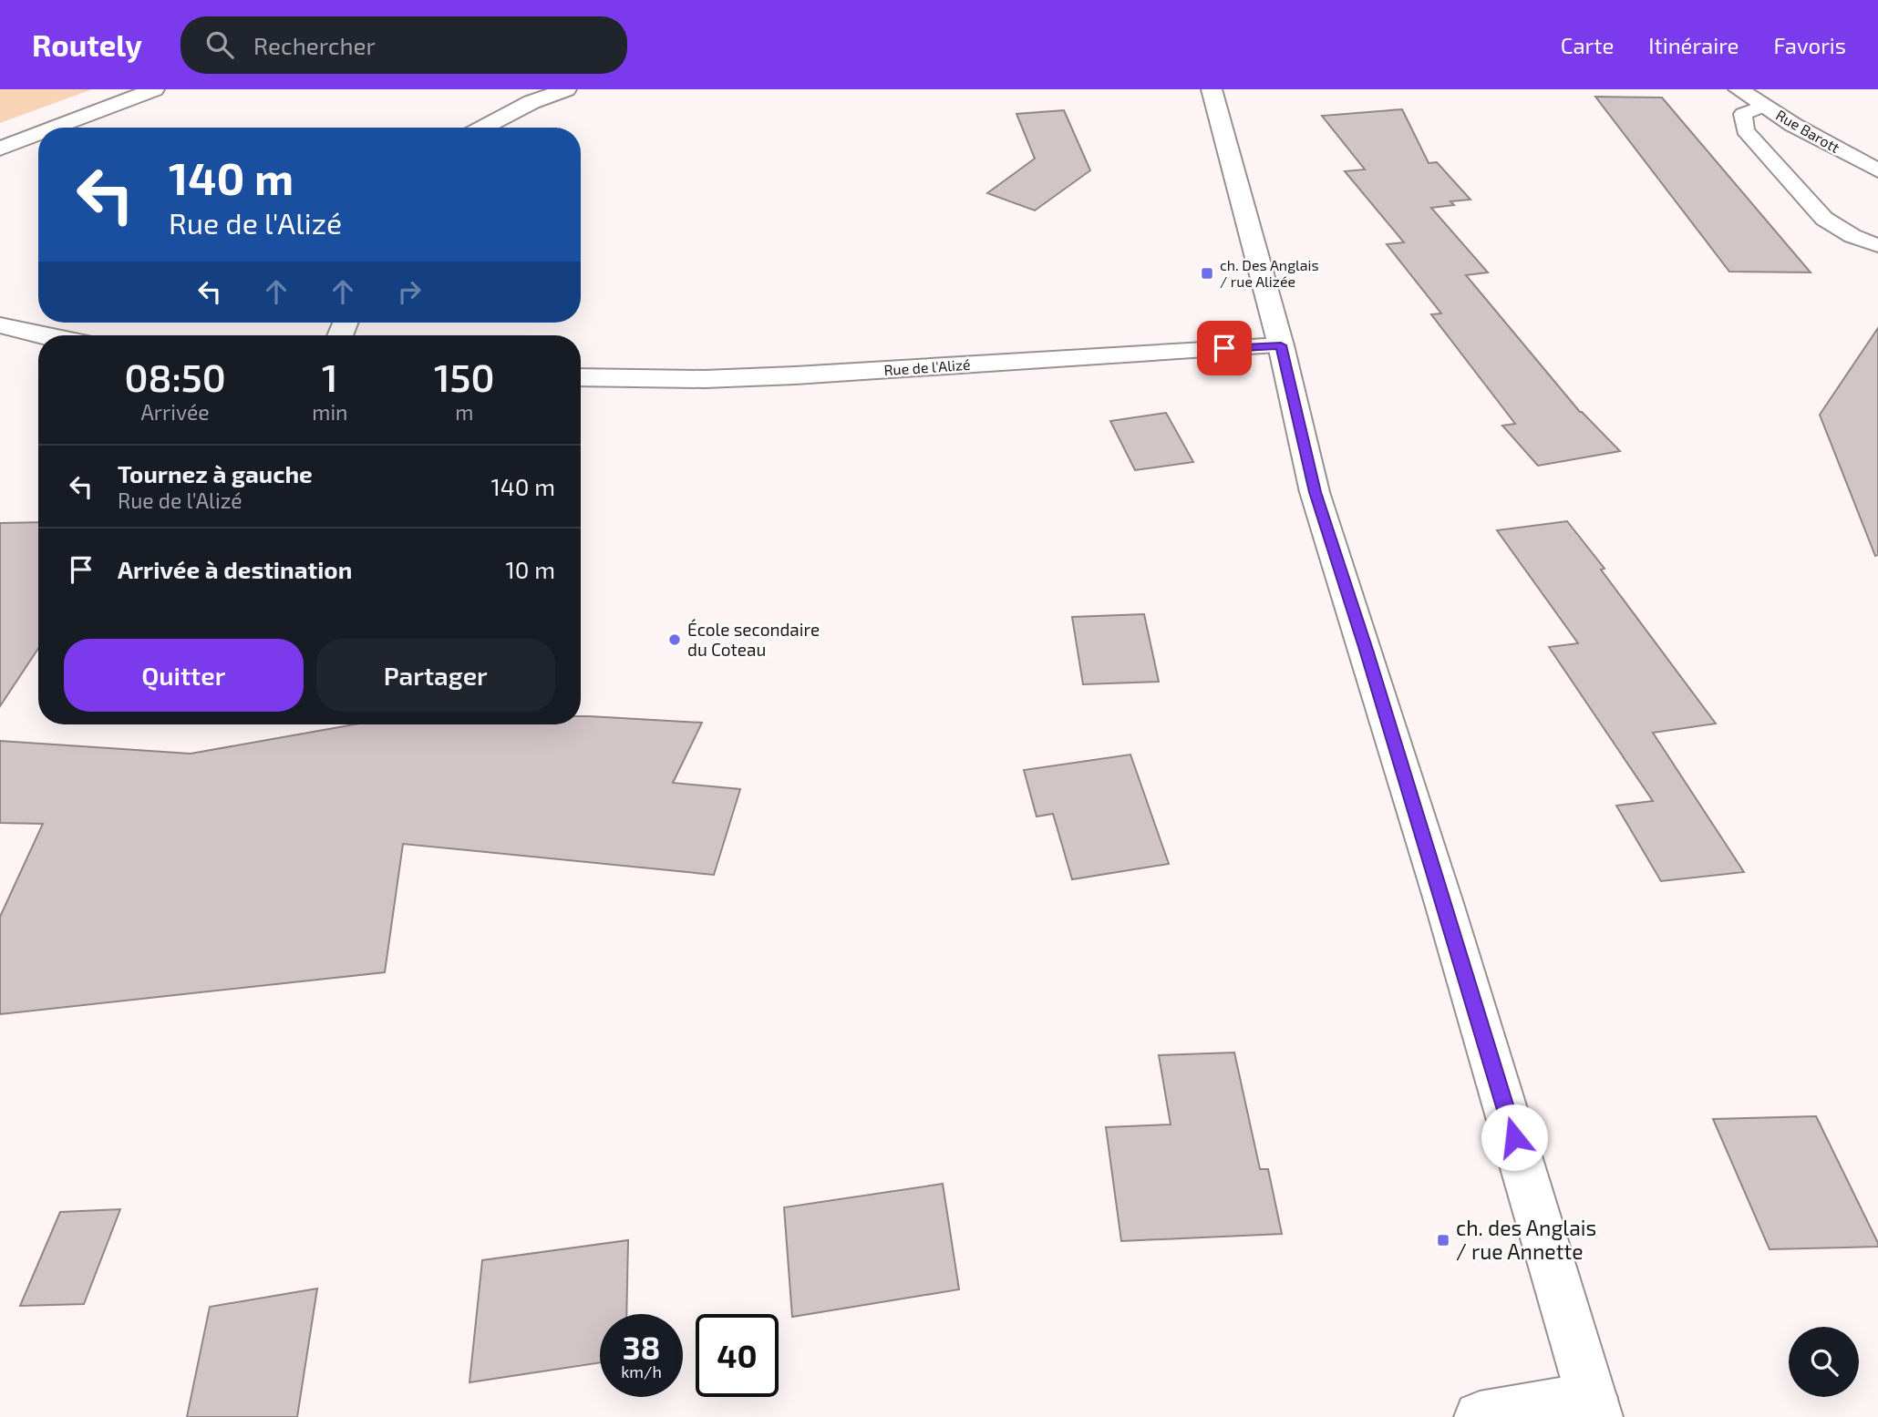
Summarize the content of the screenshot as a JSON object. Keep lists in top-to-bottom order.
{
  "streets": {
    "street": ["Rue Barott", "Rue de l'Alizé"]
  },
  "places": {
    "transit": ["ch. Des Anglais / rue Alizée", "ch. des Anglais / rue Annette"],
    "other": ["École secondaire du Coteau"]
  },
  "page": {
    "header": "Routely",
    "search": "Rechercher",
    "nav": ["Carte", "Itinéraire", "Favoris"],
    "turn": ["140 m", "Rue de l'Alizé"],
    "eta": [
      "08:50",
      "Arrivée",
      "1",
      "min",
      "150",
      "m"
    ],
    "list": [
      {
        "name": "Tournez à gauche",
        "note": "Rue de l'Alizé",
        "value": "140 m"
      },
      {
        "name": "Arrivée à destination",
        "value": "10 m"
      }
    ],
    "buttons": ["Quitter", "Partager"],
    "speed": "38 km/h",
    "limit": "40"
  }
}
